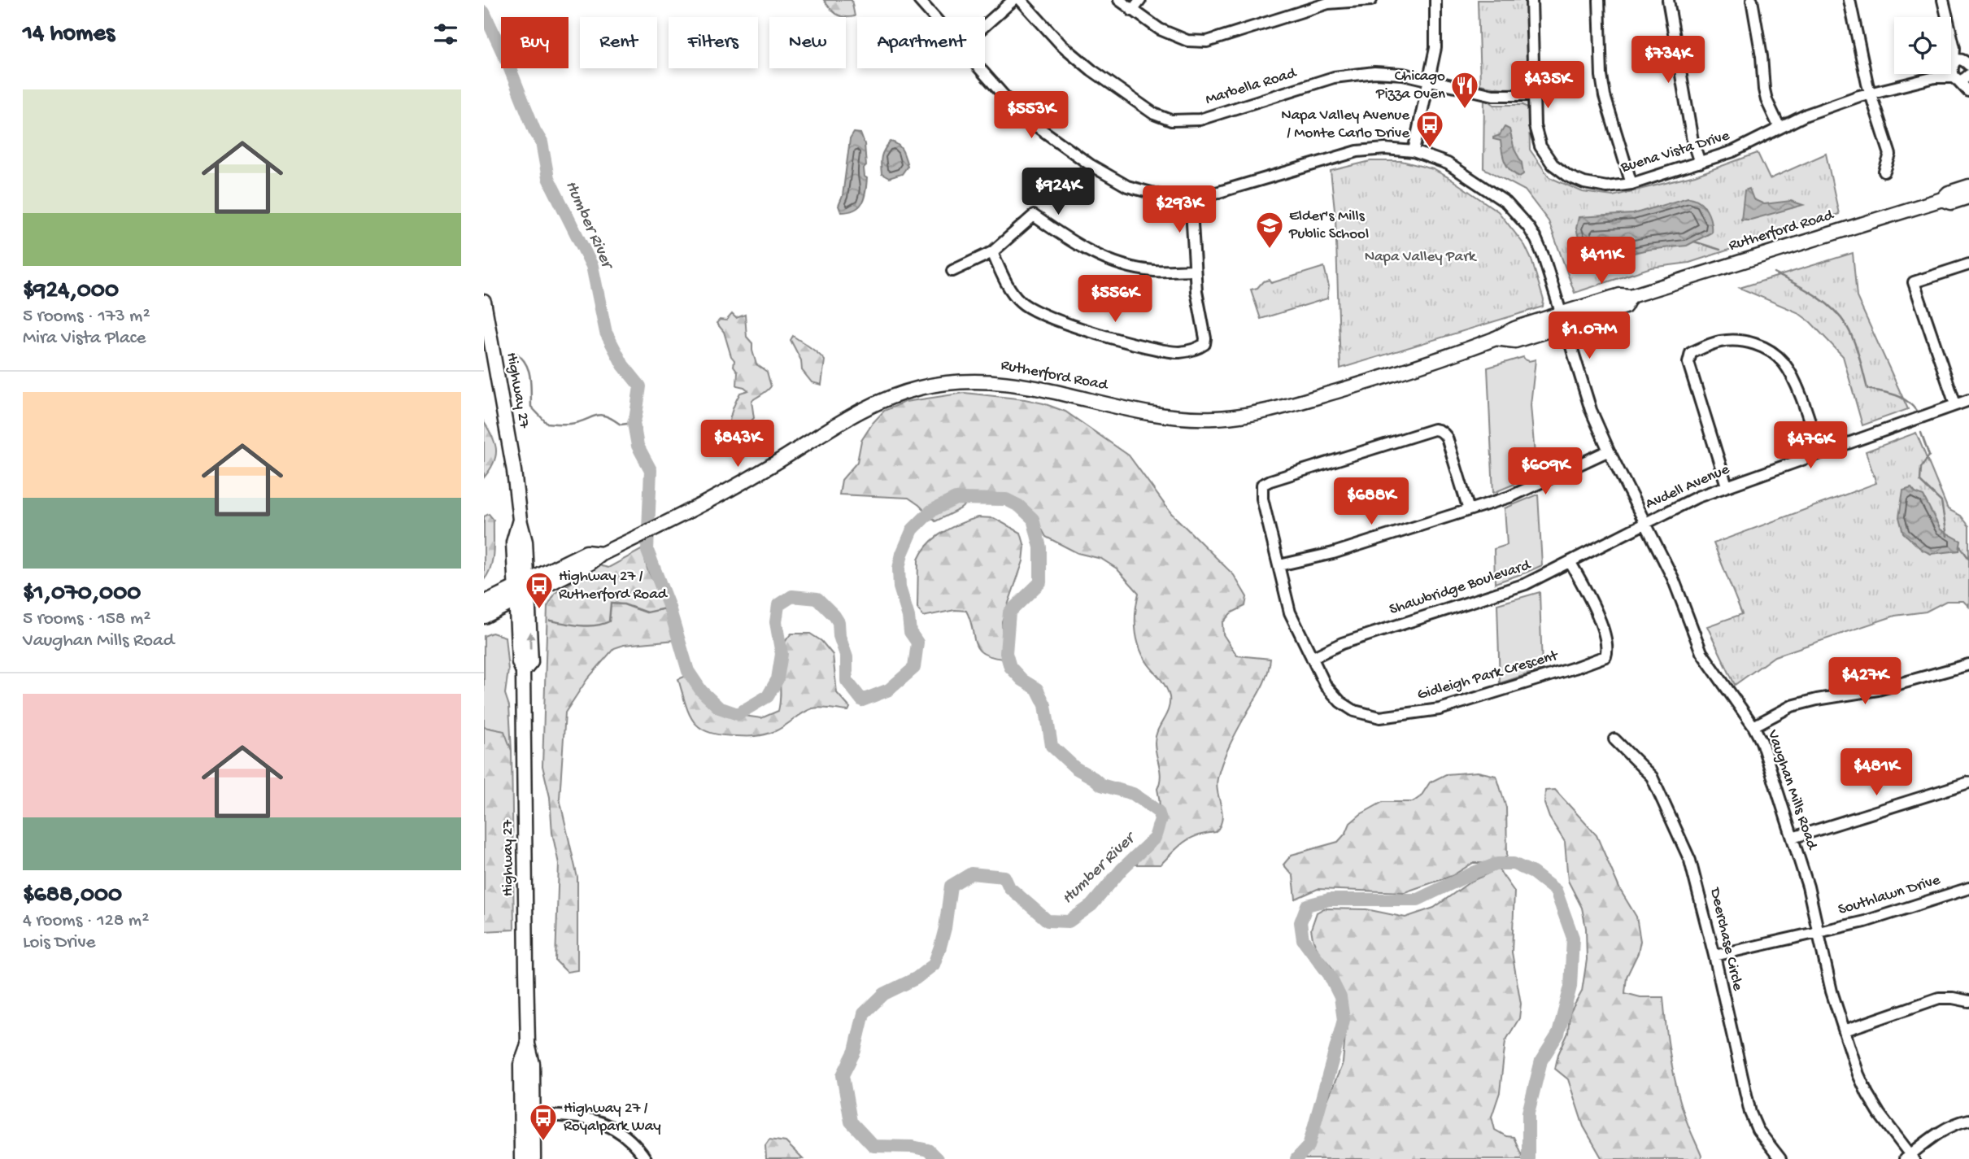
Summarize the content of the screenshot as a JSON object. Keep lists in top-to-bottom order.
{
  "streets": {
    "main road": ["Rutherford Road", "Highway 27"],
    "street": [
      "Marbella Road",
      "Buena Vista Drive",
      "Avdell Avenue",
      "Shawbridge Boulevard",
      "Gidleigh Park Crescent",
      "Vaughan Mills Road",
      "Southlawn Drive",
      "Deerchase Circle"
    ]
  },
  "crossings": [
    ["Marbella Road", "Buena Vista Drive"],
    ["Rutherford Road", "Highway 27"],
    ["Rutherford Road", "Vaughan Mills Road"],
    ["Avdell Avenue", "Shawbridge Boulevard"],
    ["Avdell Avenue", "Vaughan Mills Road"],
    ["Shawbridge Boulevard", "Gidleigh Park Crescent"],
    ["Shawbridge Boulevard", "Vaughan Mills Road"],
    ["Vaughan Mills Road", "Southlawn Drive"],
    ["Southlawn Drive", "Deerchase Circle"]
  ],
  "water": ["Humber River"],
  "parks": ["Napa Valley Park"],
  "places": {
    "restaurant": ["Chicago Pizza Oven"],
    "bus stop": ["Napa Valley Avenue / Monte Carlo Drive", "Highway 27 / Rutherford Road", "Highway 27 / Royalpark Way"],
    "school or university": ["Elder's Mills Public School"]
  },
  "page": {
    "heading": "14 homes",
    "chip": [
      "Buy",
      "Rent",
      "Filters",
      "New",
      "Apartment"
    ],
    "price": [
      "$734K",
      "$435K",
      "$553K",
      "$924K",
      "$293K",
      "$411K",
      "$556K",
      "$1.07M",
      "$843K",
      "$476K",
      "$609K",
      "$688K",
      "$427K",
      "$481K"
    ],
    "list": [
      {
        "name": "$924,000",
        "note": "5 rooms · 173 m² · Mira Vista Place"
      },
      {
        "name": "$1,070,000",
        "note": "5 rooms · 158 m² · Vaughan Mills Road"
      },
      {
        "name": "$688,000",
        "note": "4 rooms · 128 m² · Lois Drive"
      }
    ]
  }
}
